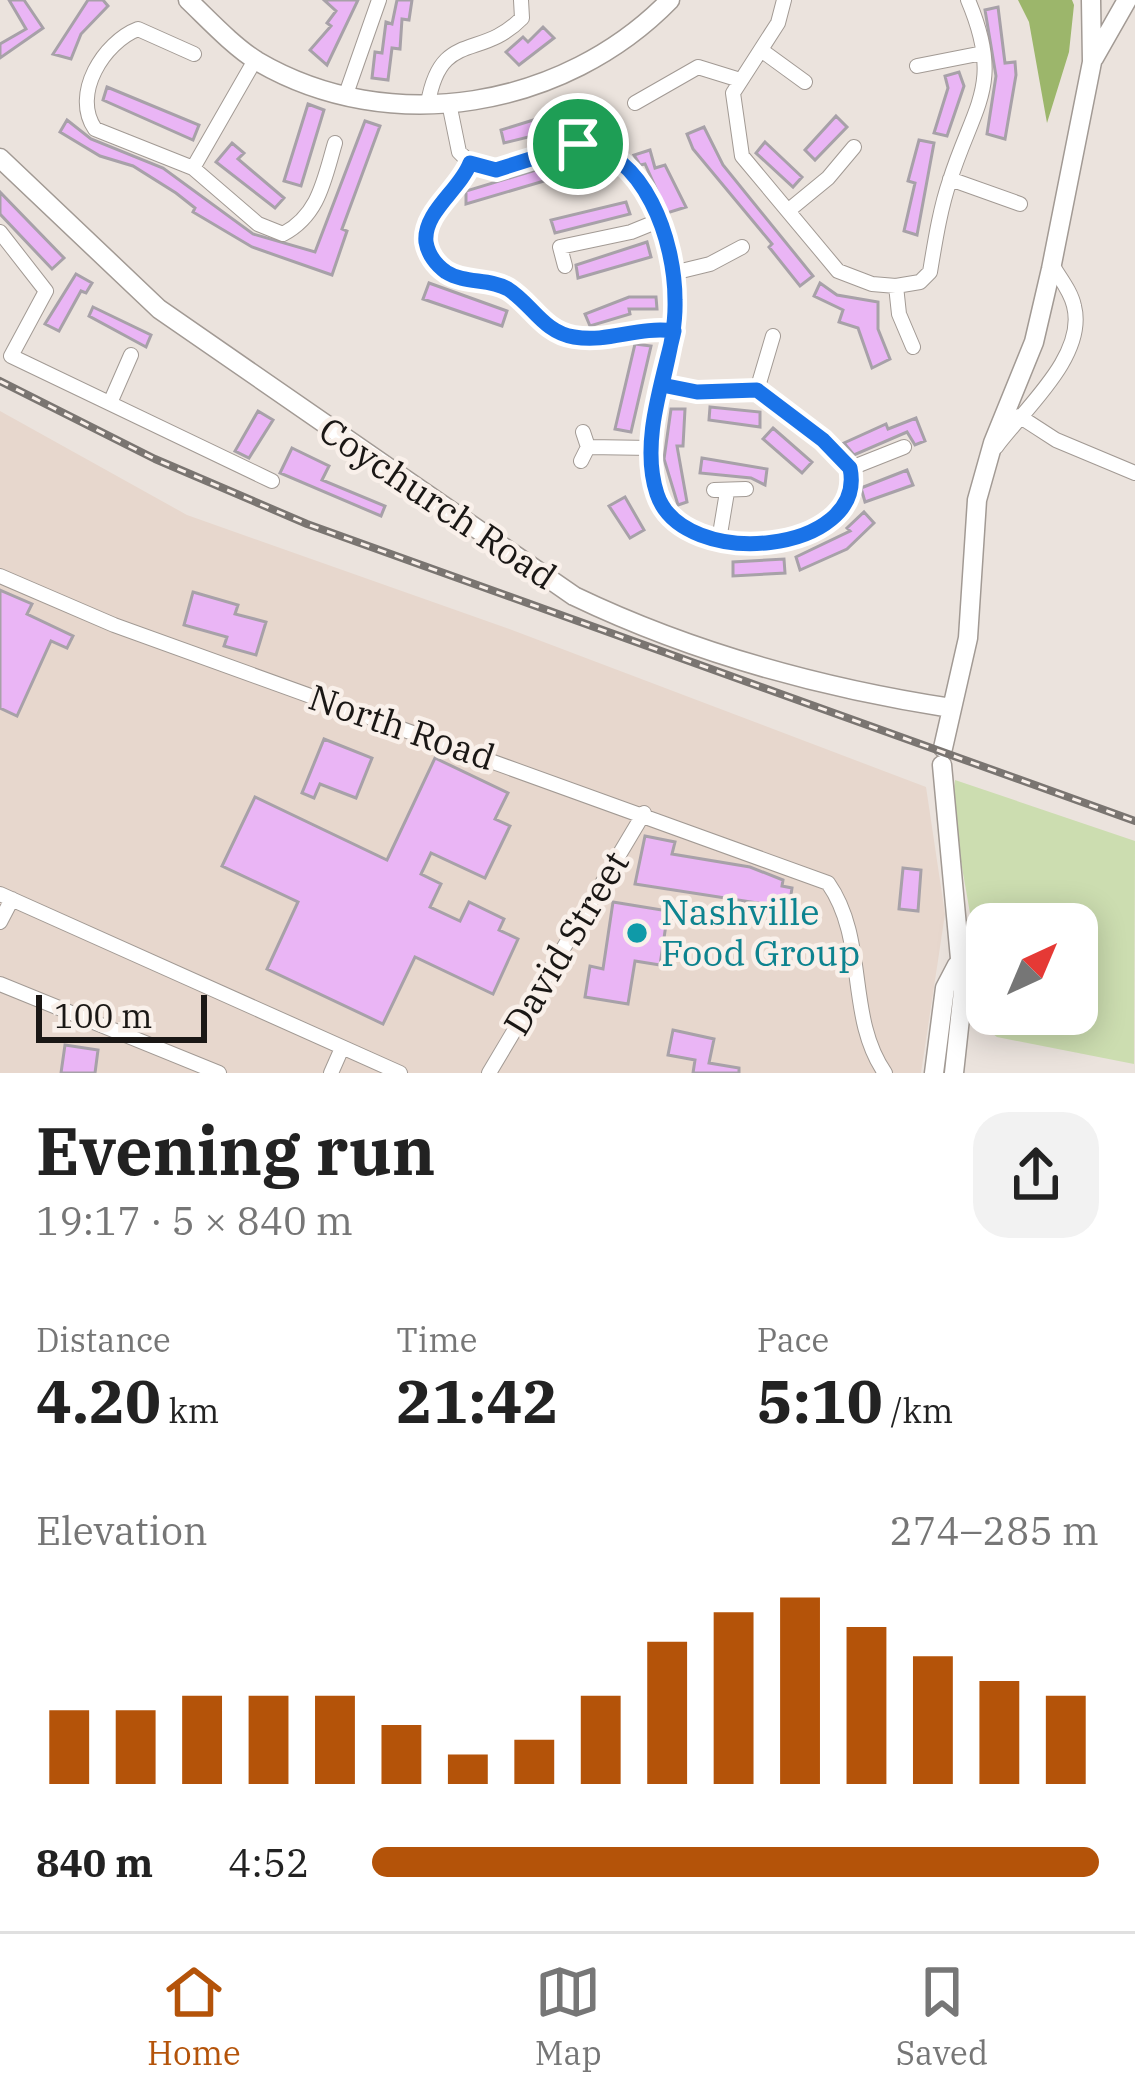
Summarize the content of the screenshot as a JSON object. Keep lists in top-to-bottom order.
{
  "streets": {
    "main road": ["Coychurch Road"],
    "street": ["North Road", "David Street"]
  },
  "crossings": [
    ["North Road", "David Street"]
  ],
  "places": ["Nashville Food Group"],
  "scale_bar": "100 m",
  "north": "top right",
  "page": {
    "scale": "100 m",
    "heading": ["Evening run", "19:17 · 5 × 840 m"],
    "stats": [
      ["Distance", "4.20 km"],
      ["Time", "21:42"],
      ["Pace", "5:10 /km"]
    ],
    "chart": ["Elevation", "274–285 m"],
    "list": [
      {
        "name": "840 m",
        "note": "4:52"
      }
    ],
    "tabs": ["Home", "Map", "Saved"]
  }
}
